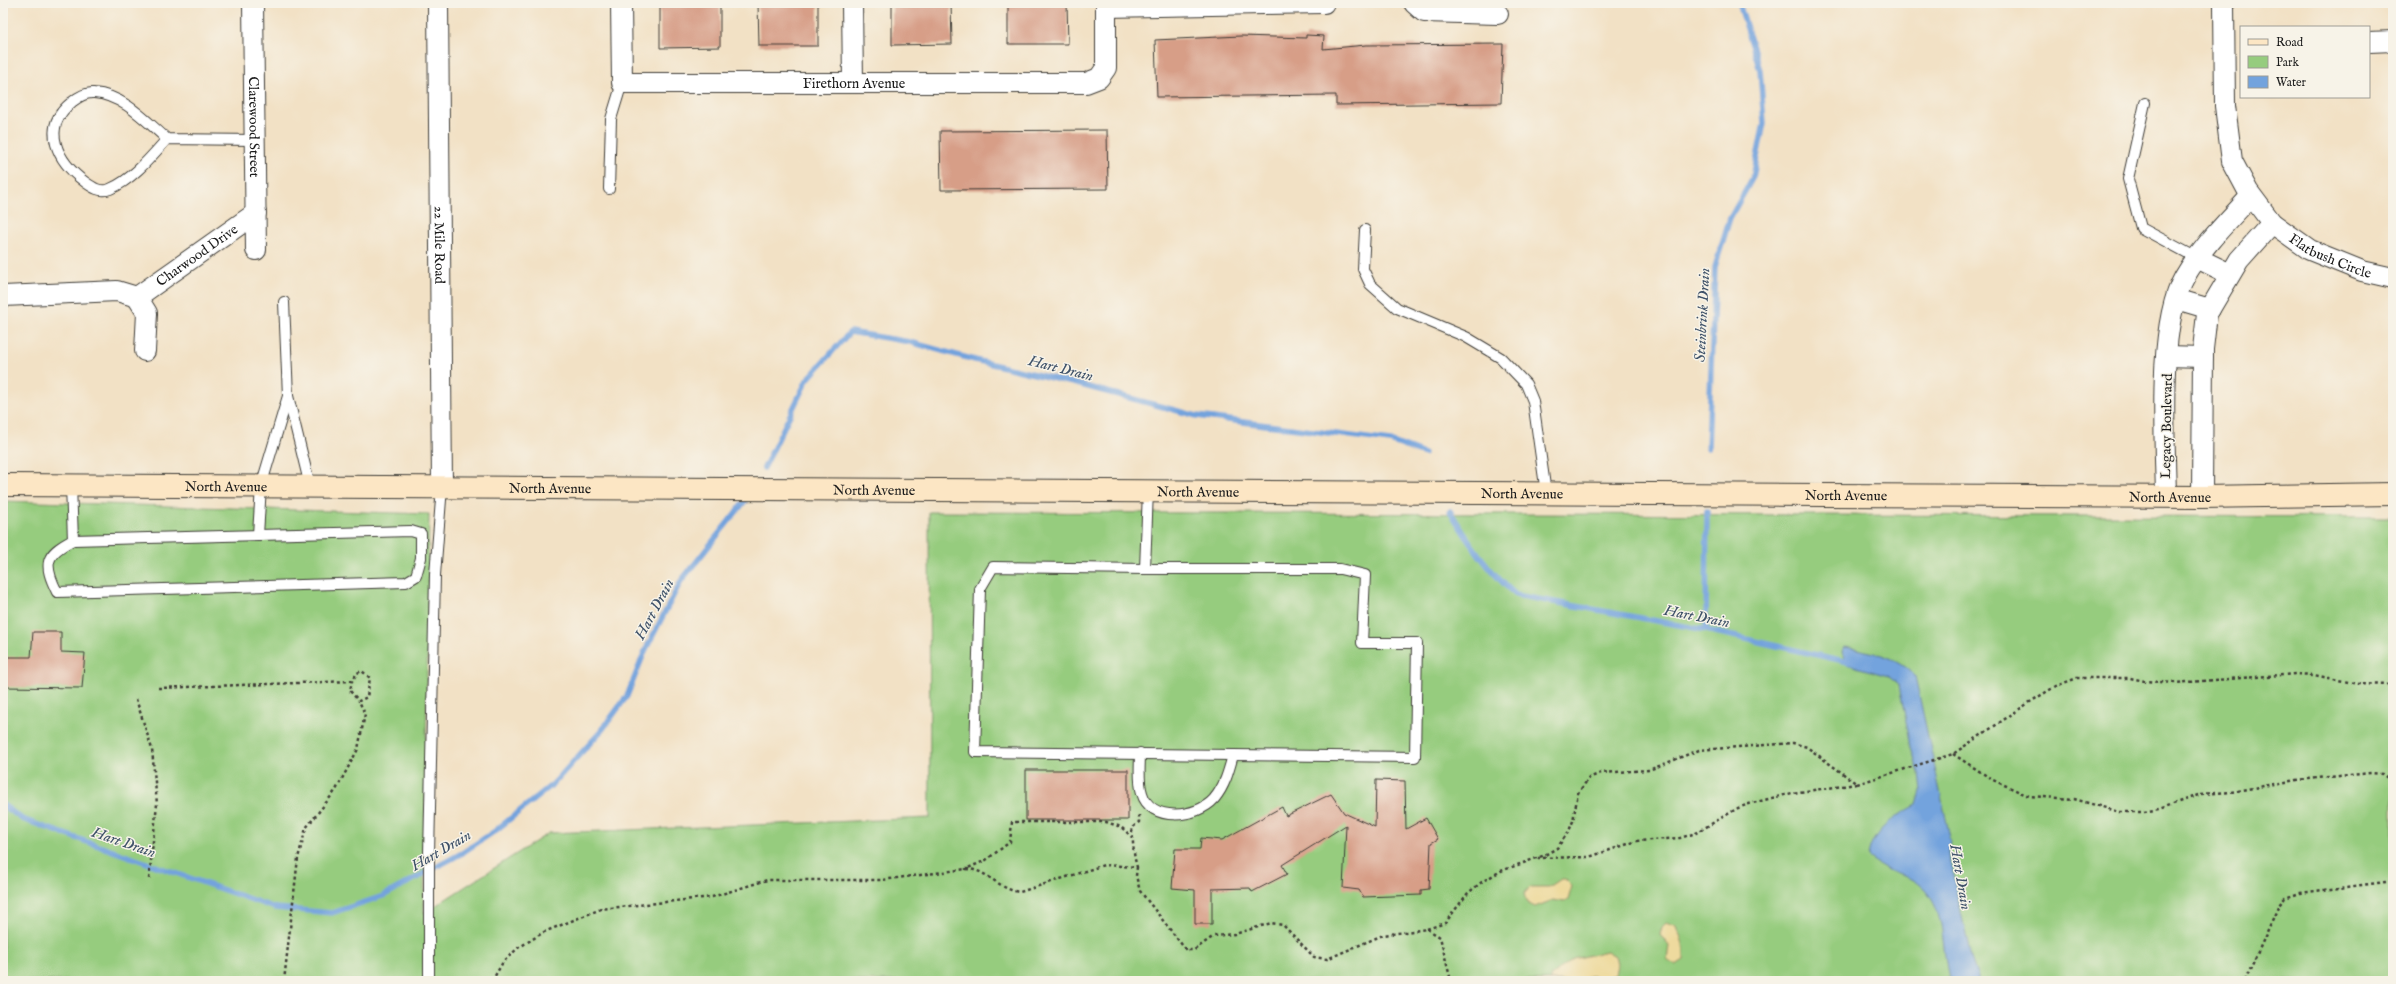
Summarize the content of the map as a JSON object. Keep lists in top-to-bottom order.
{
  "streets": {
    "street": [
      "Firethorn Avenue",
      "Clarewood Street",
      "22 Mile Road",
      "Flatbush Circle",
      "Charwood Drive",
      "Legacy Boulevard",
      "North Avenue"
    ]
  },
  "crossings": [
    ["Clarewood Street", "Charwood Drive"],
    ["22 Mile Road", "North Avenue"],
    ["Legacy Boulevard", "North Avenue"]
  ],
  "water": ["Steinbrink Drain", "Hart Drain"],
  "legend": ["Road", "Park", "Water"]
}
